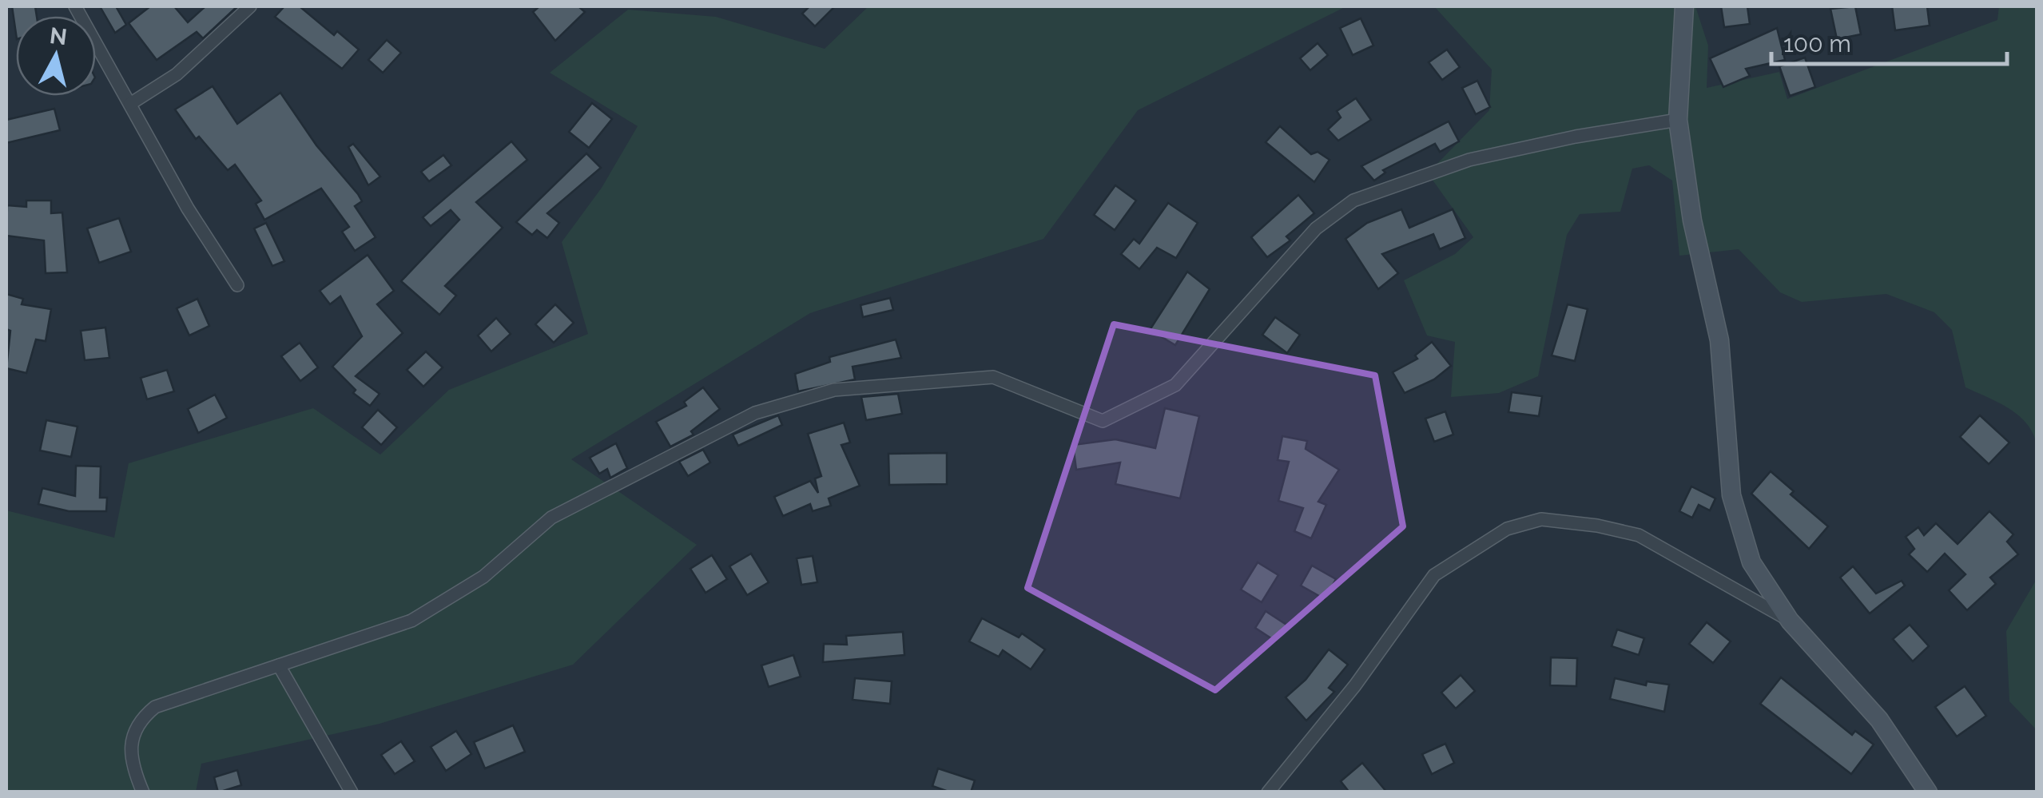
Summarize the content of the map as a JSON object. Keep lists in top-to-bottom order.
{
  "scale_bar": "100 m",
  "north": "top"
}
